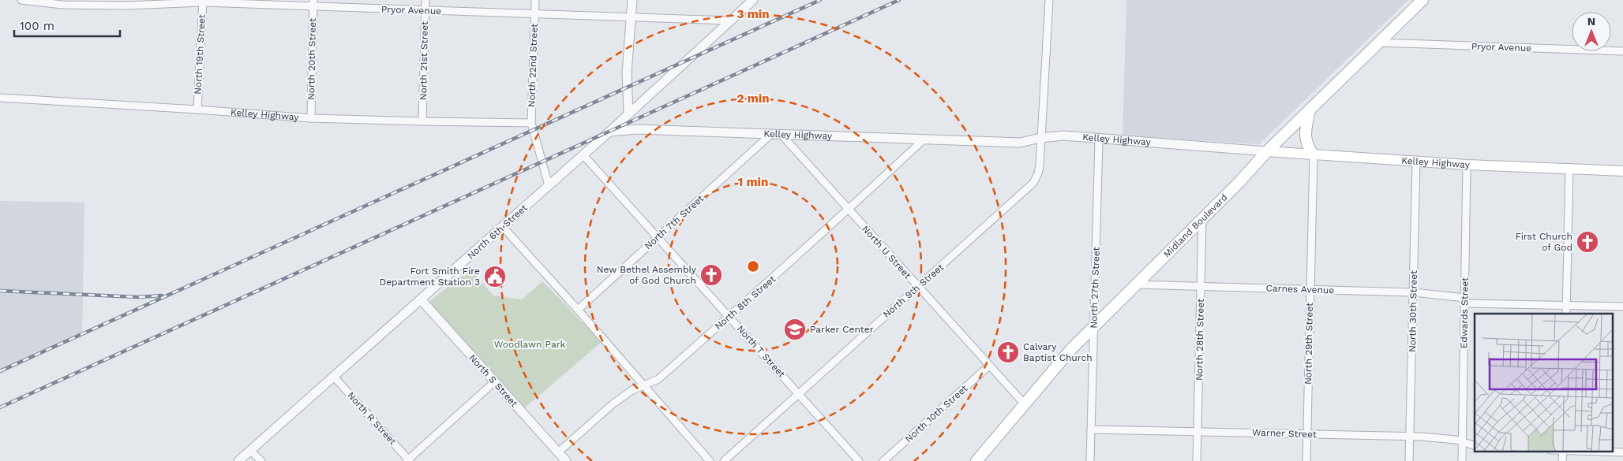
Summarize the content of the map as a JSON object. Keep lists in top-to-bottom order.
{
  "streets": {
    "main road": ["Kelley Highway", "Midland Boulevard"],
    "street": [
      "Pryor Avenue",
      "North 19th Street",
      "North 20th Street",
      "North 21st Street",
      "North 22nd Street",
      "North 7th Street",
      "North 6th Street",
      "North U Street",
      "North 27th Street",
      "Carnes Avenue",
      "North 9th Street",
      "North 8th Street",
      "North 30th Street",
      "Edwards Street",
      "North 28th Street",
      "North 29th Street",
      "North T Street",
      "North S Street",
      "North 10th Street",
      "North R Street",
      "Warner Street"
    ]
  },
  "crossings": [
    ["Pryor Avenue", "North 19th Street"],
    ["Pryor Avenue", "North 20th Street"],
    ["Pryor Avenue", "North 21st Street"],
    ["Pryor Avenue", "North 22nd Street"],
    ["Pryor Avenue", "Midland Boulevard"],
    ["Pryor Avenue", "North 6th Street"],
    ["North 19th Street", "Kelley Highway"],
    ["North 20th Street", "Kelley Highway"],
    ["North 21st Street", "Kelley Highway"],
    ["North 22nd Street", "Kelley Highway"],
    ["North 22nd Street", "North 6th Street"],
    ["Kelley Highway", "North 7th Street"],
    ["Kelley Highway", "Midland Boulevard"],
    ["Kelley Highway", "North 6th Street"],
    ["Kelley Highway", "North U Street"],
    ["Kelley Highway", "North 27th Street"],
    ["Kelley Highway", "North 9th Street"],
    ["Kelley Highway", "North 8th Street"],
    ["Kelley Highway", "North 30th Street"],
    ["Kelley Highway", "Edwards Street"],
    ["Kelley Highway", "North 29th Street"],
    ["North 7th Street", "North T Street"],
    ["Midland Boulevard", "North U Street"],
    ["Midland Boulevard", "North 27th Street"],
    ["Midland Boulevard", "Carnes Avenue"],
    ["Midland Boulevard", "North 28th Street"],
    ["North 6th Street", "North T Street"],
    ["North 6th Street", "North S Street"],
    ["North 6th Street", "North R Street"],
    ["North U Street", "North 9th Street"],
    ["North U Street", "North 8th Street"],
    ["North U Street", "North 10th Street"],
    ["North 27th Street", "Warner Street"],
    ["Carnes Avenue", "North 30th Street"],
    ["Carnes Avenue", "Edwards Street"],
    ["Carnes Avenue", "North 28th Street"],
    ["Carnes Avenue", "North 29th Street"],
    ["North 9th Street", "North T Street"],
    ["North 8th Street", "North T Street"],
    ["North 8th Street", "North S Street"],
    ["North 30th Street", "Warner Street"],
    ["Edwards Street", "Warner Street"],
    ["North 28th Street", "Warner Street"],
    ["North 29th Street", "Warner Street"]
  ],
  "parks": ["Woodlawn Park"],
  "places": {
    "church": ["First Church of God", "New Bethel Assembly of God Church", "Calvary Baptist Church"],
    "public building": ["Fort Smith Fire Department Station 3"],
    "school or university": ["Parker Center"]
  },
  "scale_bar": "100 m",
  "north": "top",
  "rings": ["3 min", "2 min", "1 min"]
}
